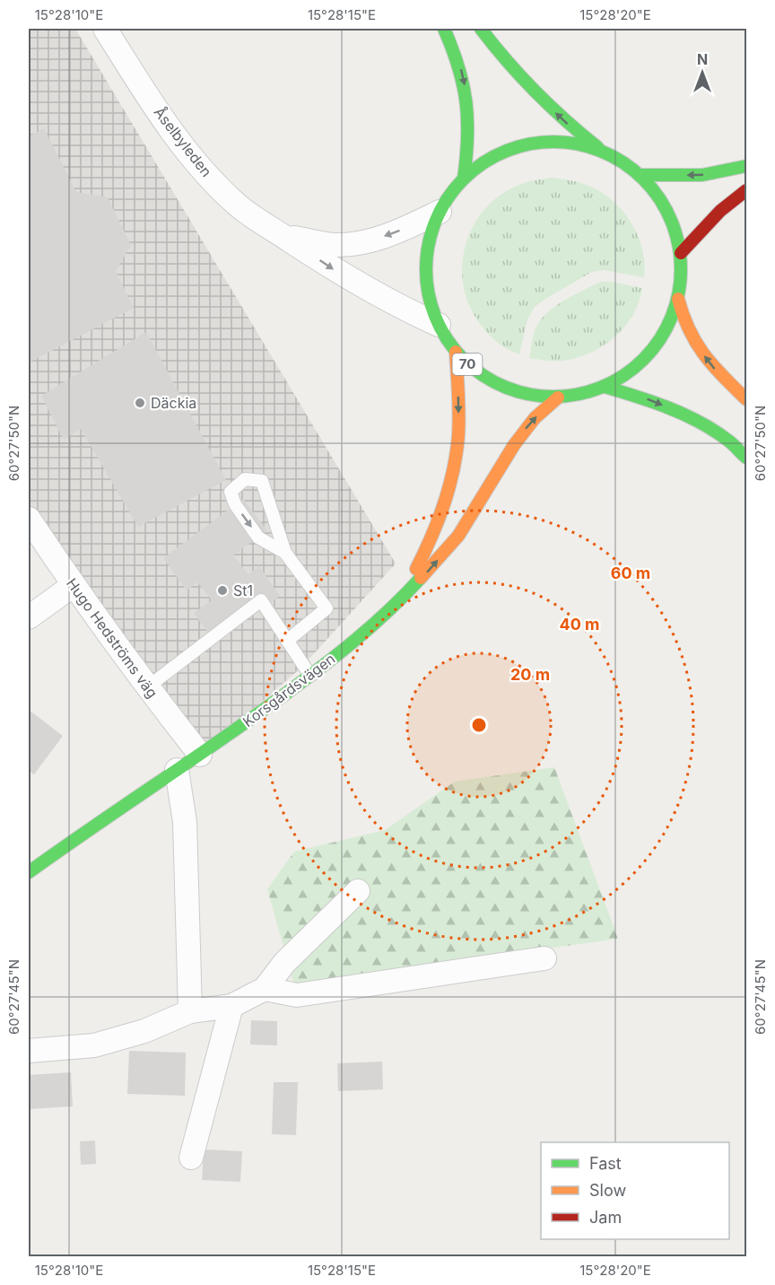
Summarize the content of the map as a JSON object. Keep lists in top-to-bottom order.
{
  "streets": {
    "main road": ["70", "Korsgårdsvägen"],
    "street": ["Åselbyleden", "Hugo Hedströms väg"]
  },
  "crossings": [
    ["Åselbyleden", "70"],
    ["70", "Korsgårdsvägen"],
    ["Hugo Hedströms väg", "Korsgårdsvägen"]
  ],
  "places": ["Däckia", "St1"],
  "legend": ["Fast", "Slow", "Jam"],
  "north": "top",
  "coordinates": [
    "15°28'10\"E",
    "15°28'15\"E",
    "15°28'20\"E",
    "60°27'50\"N",
    "60°27'45\"N"
  ],
  "rings": ["60 m", "40 m", "20 m"]
}
